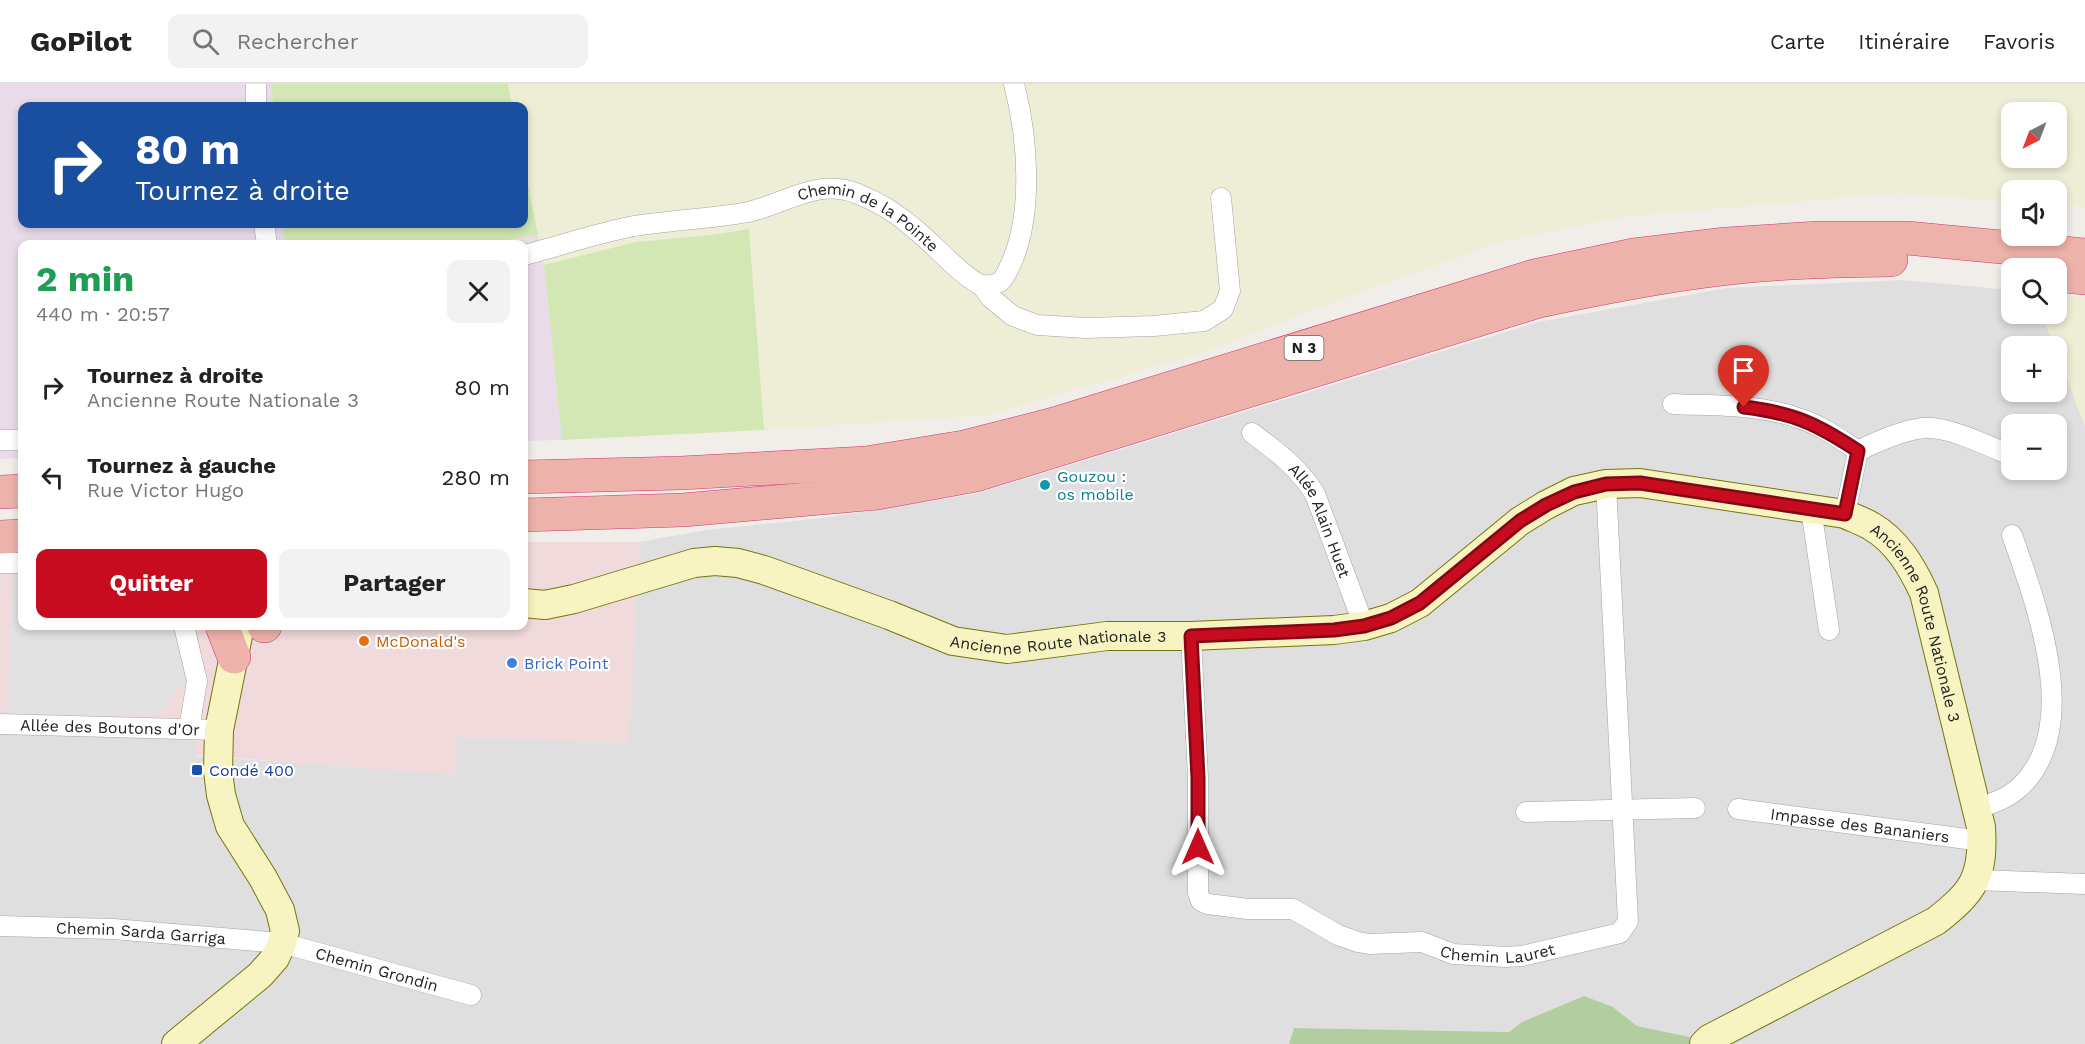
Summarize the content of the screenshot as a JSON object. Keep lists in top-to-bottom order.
{
  "streets": {
    "highway": ["N 3"],
    "main road": ["Ancienne Route Nationale 3"],
    "street": [
      "Chemin de la Pointe",
      "Allée Alain Huet",
      "Allée des Boutons d'Or",
      "Impasse des Bananiers",
      "Chemin Sarda Garriga",
      "Chemin Lauret",
      "Chemin Grondin"
    ]
  },
  "crossings": [
    ["Allée Alain Huet", "Ancienne Route Nationale 3"],
    ["Ancienne Route Nationale 3", "Impasse des Bananiers"],
    ["Ancienne Route Nationale 3", "Chemin Lauret"],
    ["Chemin Sarda Garriga", "Chemin Grondin"]
  ],
  "places": {
    "other": ["Gouzou : os mobile", "McDonald's", "Brick Point"],
    "transit": ["Condé 400"]
  },
  "north": "bottom left",
  "page": {
    "header": "GoPilot",
    "search": "Rechercher",
    "nav": ["Carte", "Itinéraire", "Favoris"],
    "map_buttons": ["+", "−"],
    "turn": ["80 m", "Tournez à droite"],
    "heading": ["2 min", "440 m · 20:57"],
    "list": [
      {
        "name": "Tournez à droite",
        "note": "Ancienne Route Nationale 3",
        "value": "80 m"
      },
      {
        "name": "Tournez à gauche",
        "note": "Rue Victor Hugo",
        "value": "280 m"
      }
    ],
    "buttons": ["Quitter", "Partager"]
  }
}
